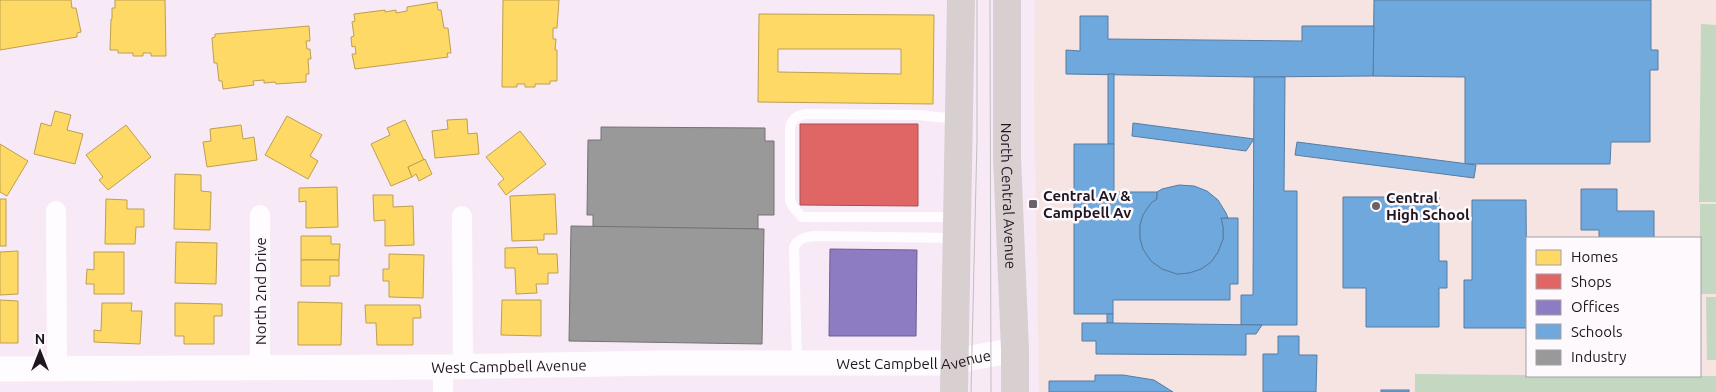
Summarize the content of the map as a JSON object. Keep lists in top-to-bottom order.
{
  "streets": {
    "main road": ["North Central Avenue"],
    "street": ["North 2nd Drive", "West Campbell Avenue"]
  },
  "crossings": [
    ["North Central Avenue", "West Campbell Avenue"],
    ["North 2nd Drive", "West Campbell Avenue"]
  ],
  "places": {
    "transit": ["Central Av & Campbell Av"],
    "other": ["Central High School"]
  },
  "legend": [
    "Homes",
    "Shops",
    "Offices",
    "Schools",
    "Industry"
  ],
  "north": "top"
}
